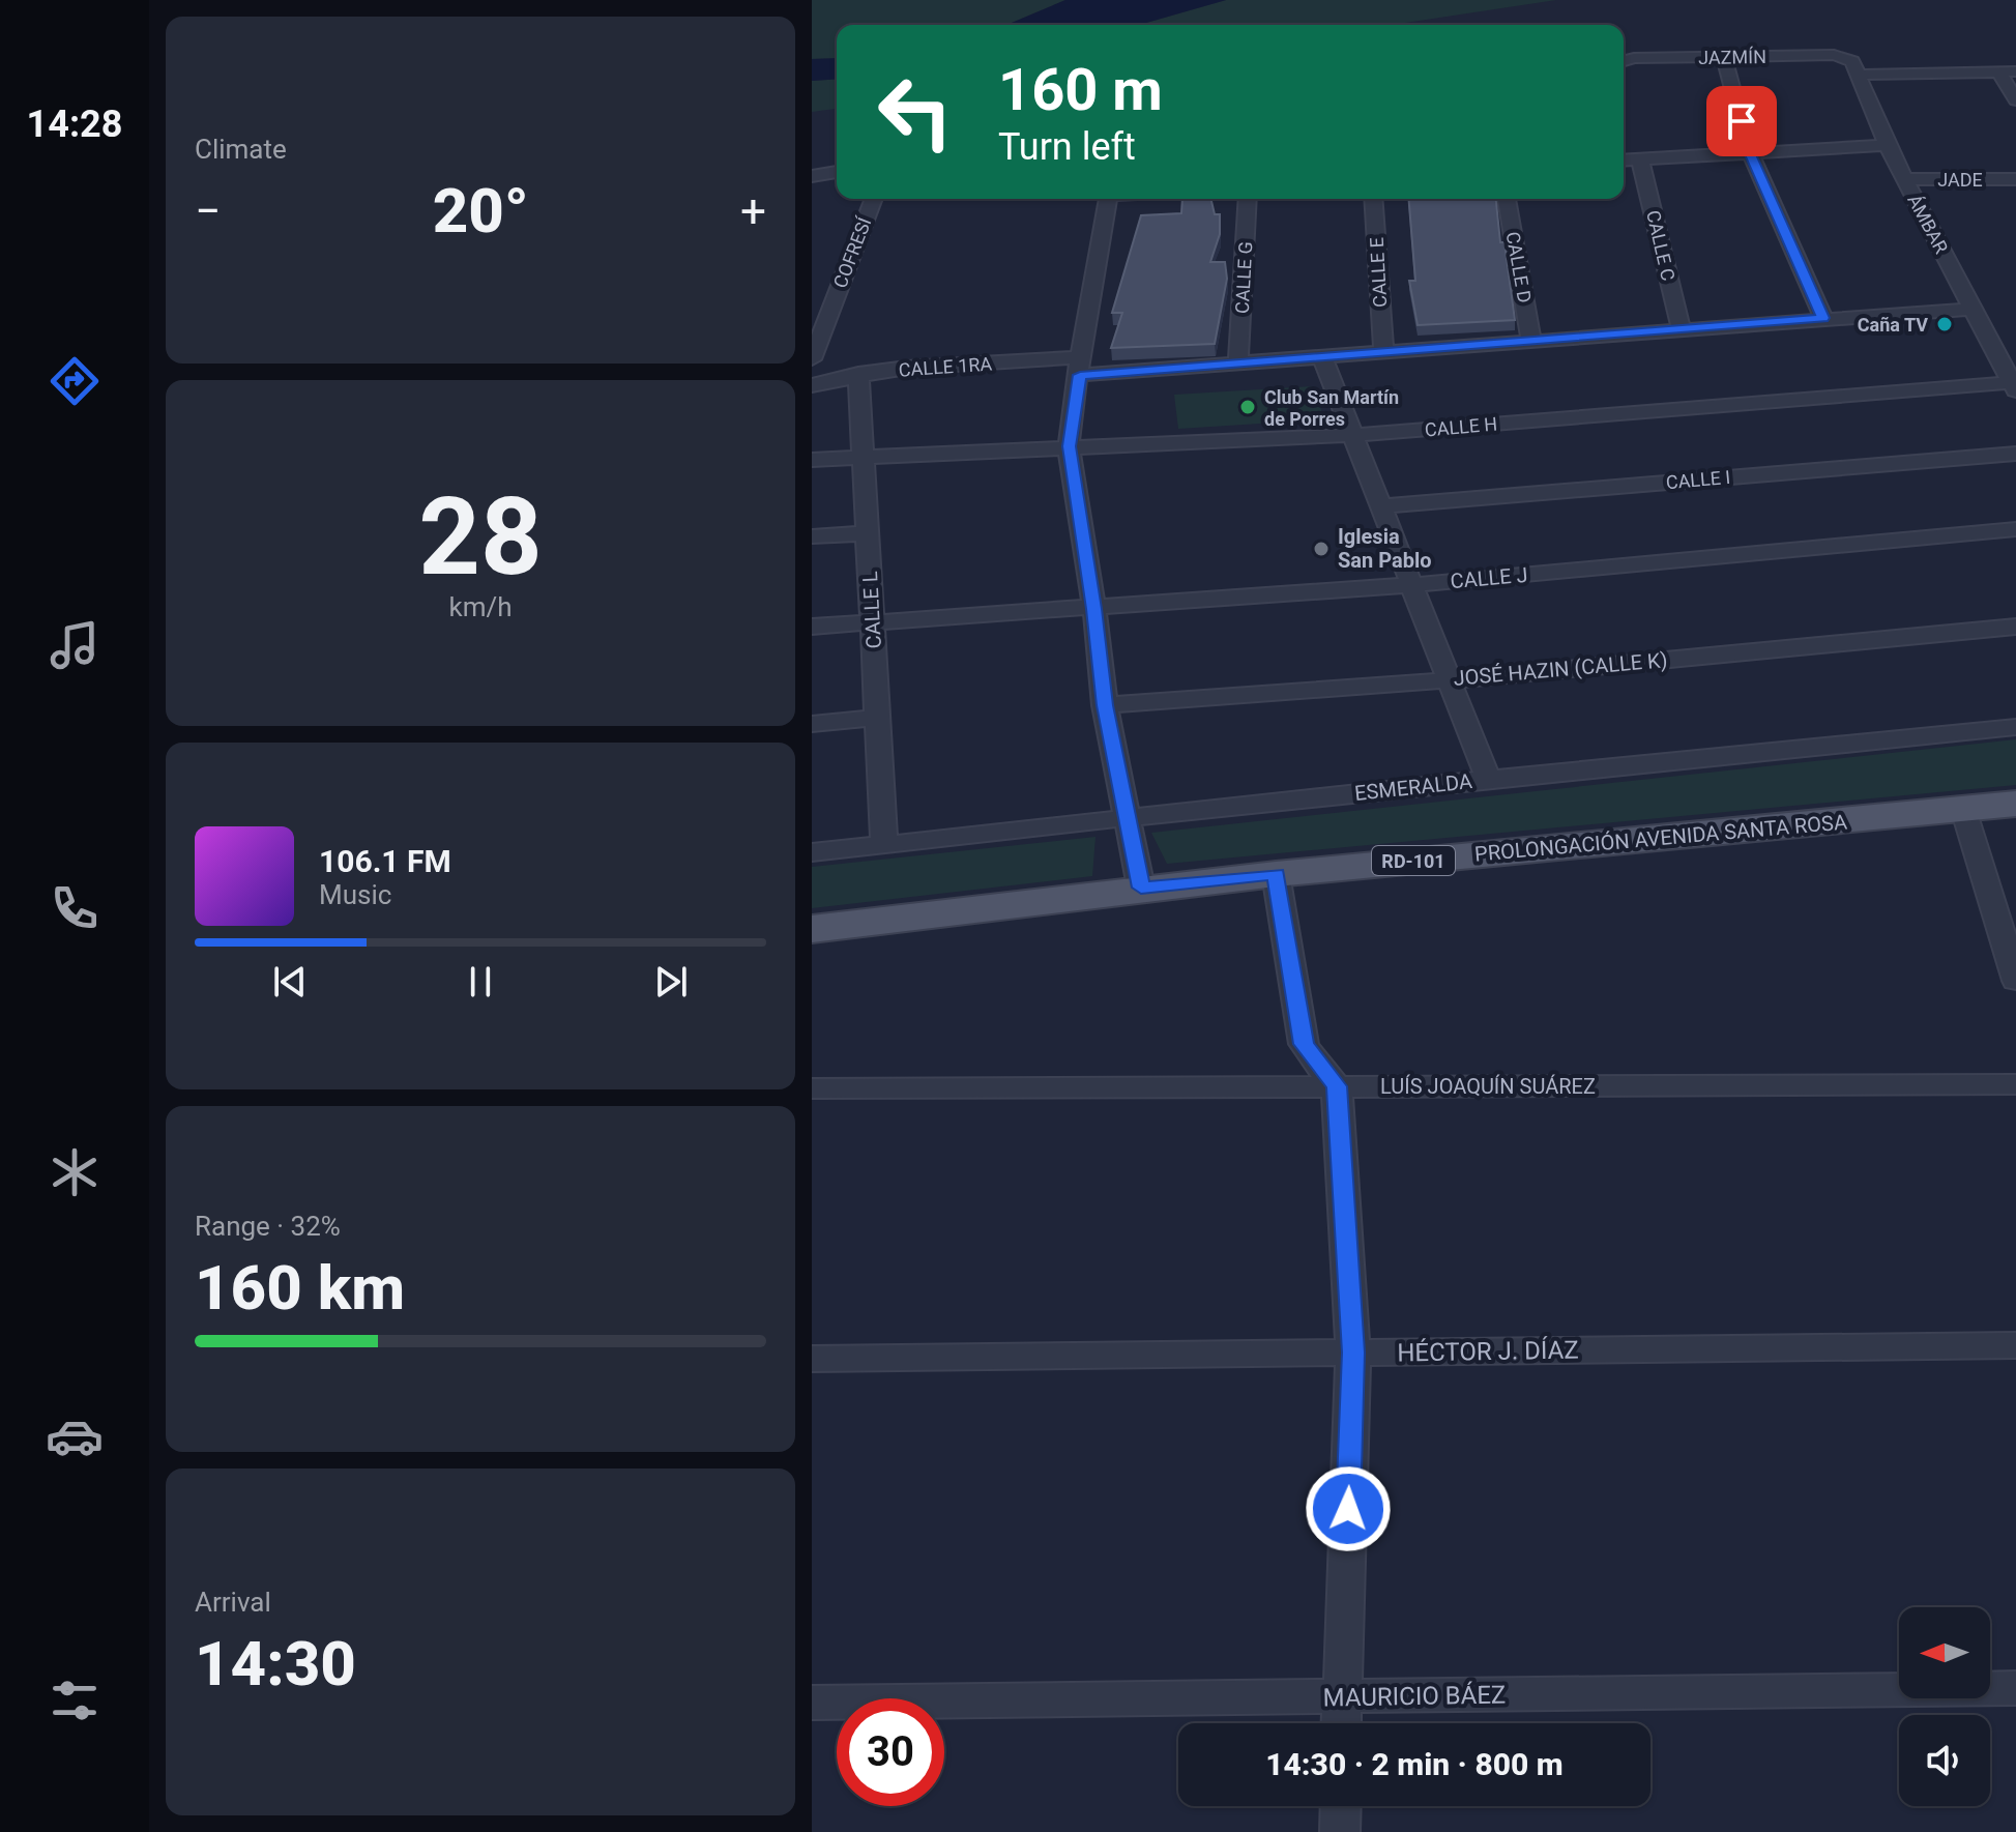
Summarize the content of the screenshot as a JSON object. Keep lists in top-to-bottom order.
{
  "streets": {
    "main road": ["PROLONGACIÓN AVENIDA SANTA ROSA", "RD-101"],
    "street": [
      "JAZMÍN",
      "JADE",
      "ÁMBAR",
      "CALLE C",
      "COFRESÍ",
      "CALLE D",
      "CALLE E",
      "CALLE G",
      "CALLE 1RA",
      "CALLE H",
      "CALLE I",
      "CALLE J",
      "CALLE L",
      "JOSÉ HAZIN (CALLE K)",
      "ESMERALDA",
      "LUÍS JOAQUÍN SUÁREZ",
      "HÉCTOR J. DÍAZ",
      "MAURICIO BÁEZ"
    ]
  },
  "crossings": [
    ["JAZMÍN", "ÁMBAR"],
    ["JADE", "ÁMBAR"],
    ["ÁMBAR", "CALLE 1RA"],
    ["ÁMBAR", "CALLE H"],
    ["CALLE C", "CALLE 1RA"],
    ["CALLE D", "CALLE 1RA"],
    ["CALLE E", "CALLE 1RA"],
    ["CALLE G", "CALLE 1RA"],
    ["CALLE 1RA", "CALLE L"],
    ["CALLE H", "CALLE L"],
    ["CALLE J", "CALLE L"],
    ["CALLE L", "ESMERALDA"]
  ],
  "places": ["Caña TV", "Club San Martín de Porres", "Iglesia San Pablo"],
  "north": "left",
  "page": {
    "tabs": "14:28",
    "tile": [
      "Climate",
      ["28", "km/h"],
      ["Range · 32%", "160 km"],
      ["Arrival", "14:30"]
    ],
    "turn": ["160 m", "Turn left"],
    "heat": ["−", "20°", "+"],
    "song": ["106.1 FM", "Music"],
    "limit": "30",
    "trip": "14:30 · 2 min · 800 m"
  }
}
